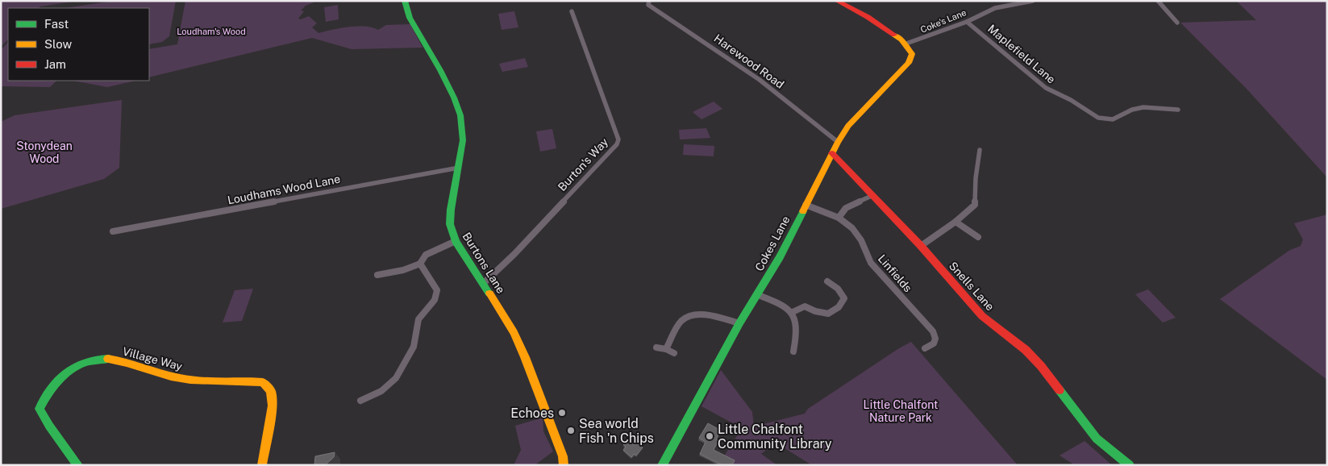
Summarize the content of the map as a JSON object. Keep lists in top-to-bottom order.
{
  "streets": {
    "street": [
      "Coke's Lane",
      "Maplefield Lane",
      "Harewood Road",
      "Burton's Way",
      "Loudhams Wood Lane",
      "Cokes Lane",
      "Burtons Lane",
      "Linfields",
      "Snells Lane",
      "Village Way"
    ]
  },
  "crossings": [
    ["Coke's Lane", "Maplefield Lane"],
    ["Coke's Lane", "Cokes Lane"],
    ["Harewood Road", "Cokes Lane"],
    ["Burton's Way", "Burtons Lane"],
    ["Loudhams Wood Lane", "Burtons Lane"],
    ["Cokes Lane", "Linfields"],
    ["Cokes Lane", "Snells Lane"]
  ],
  "parks": ["Loudham's Wood", "Stonydean Wood", "Little Chalfont Nature Park"],
  "places": ["Echoes", "Sea world Fish 'n Chips", "Little Chalfont Community Library"],
  "legend": ["Fast", "Slow", "Jam"]
}
